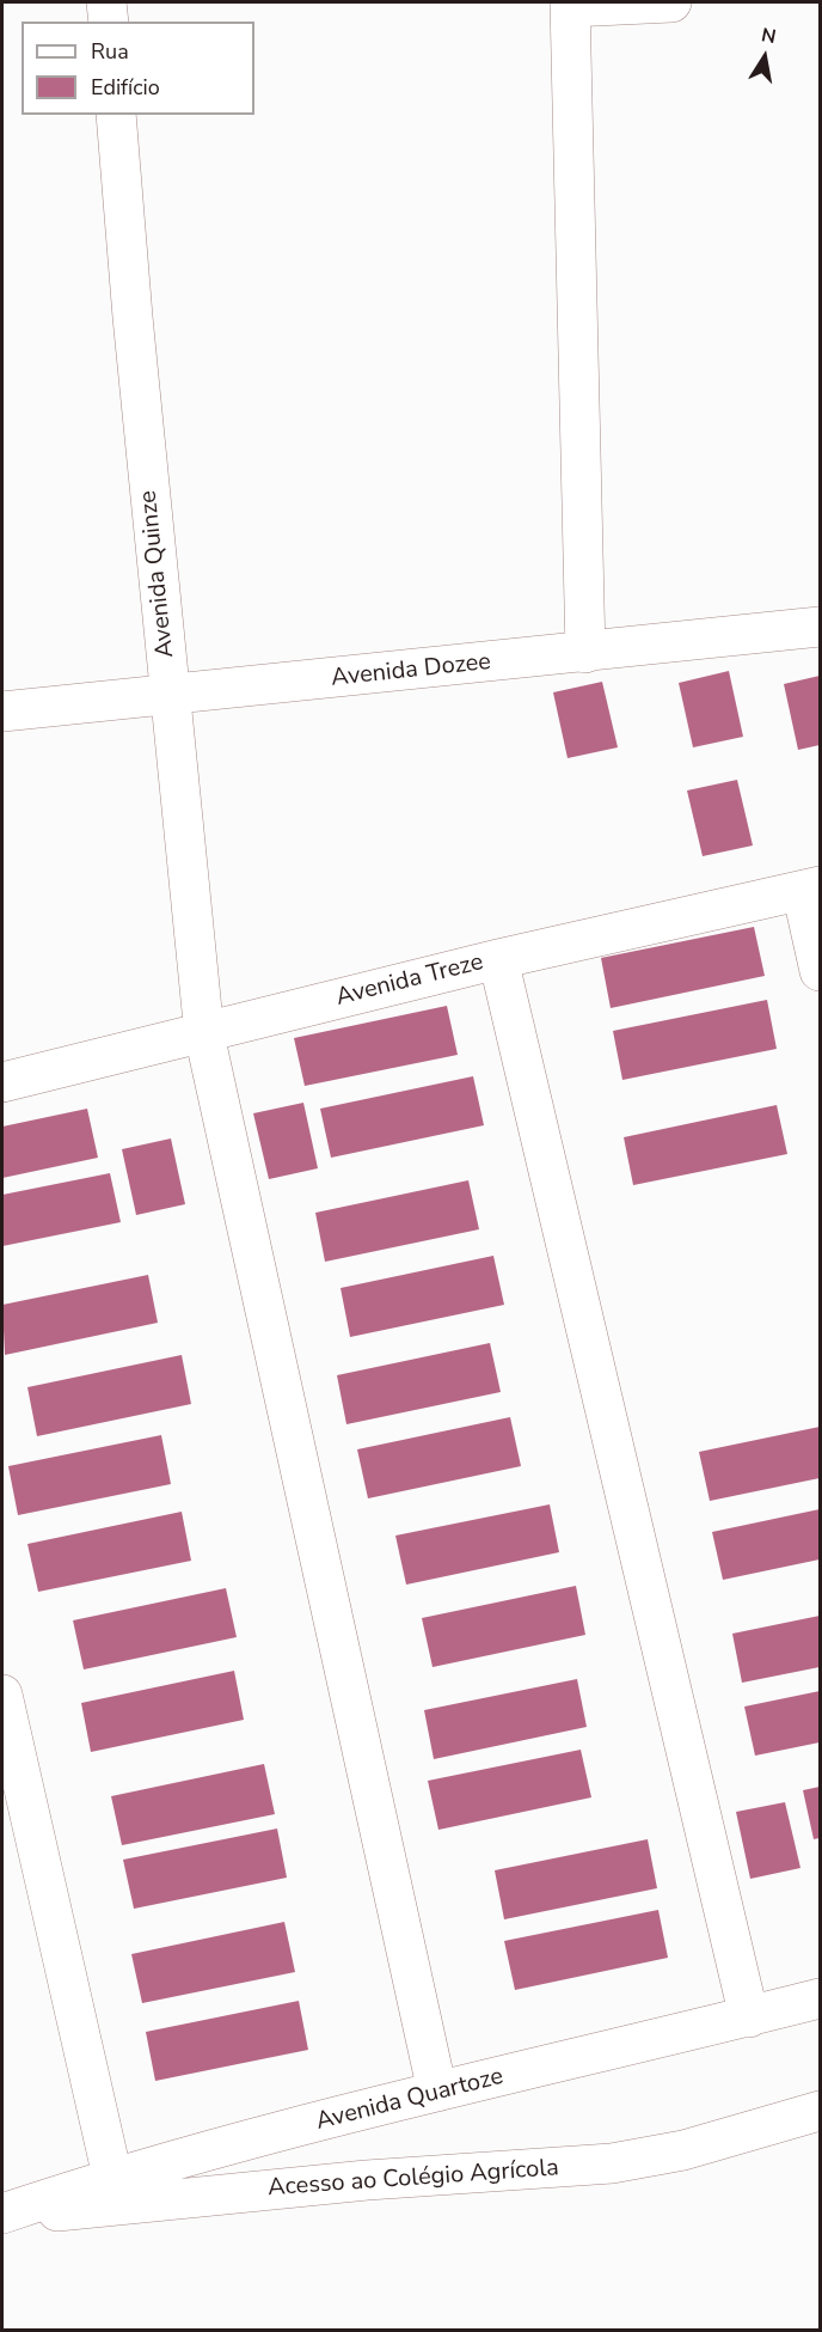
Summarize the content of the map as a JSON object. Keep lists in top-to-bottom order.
{
  "streets": {
    "street": [
      "Avenida Quinze",
      "Avenida Dozee",
      "Avenida Treze",
      "Avenida Quartoze",
      "Acesso ao Colégio Agrícola"
    ]
  },
  "crossings": [
    ["Avenida Quinze", "Avenida Dozee"],
    ["Avenida Quinze", "Avenida Treze"],
    ["Avenida Quinze", "Avenida Quartoze"],
    ["Avenida Quartoze", "Acesso ao Colégio Agrícola"]
  ],
  "legend": ["Rua", "Edifício"],
  "north": "top"
}
